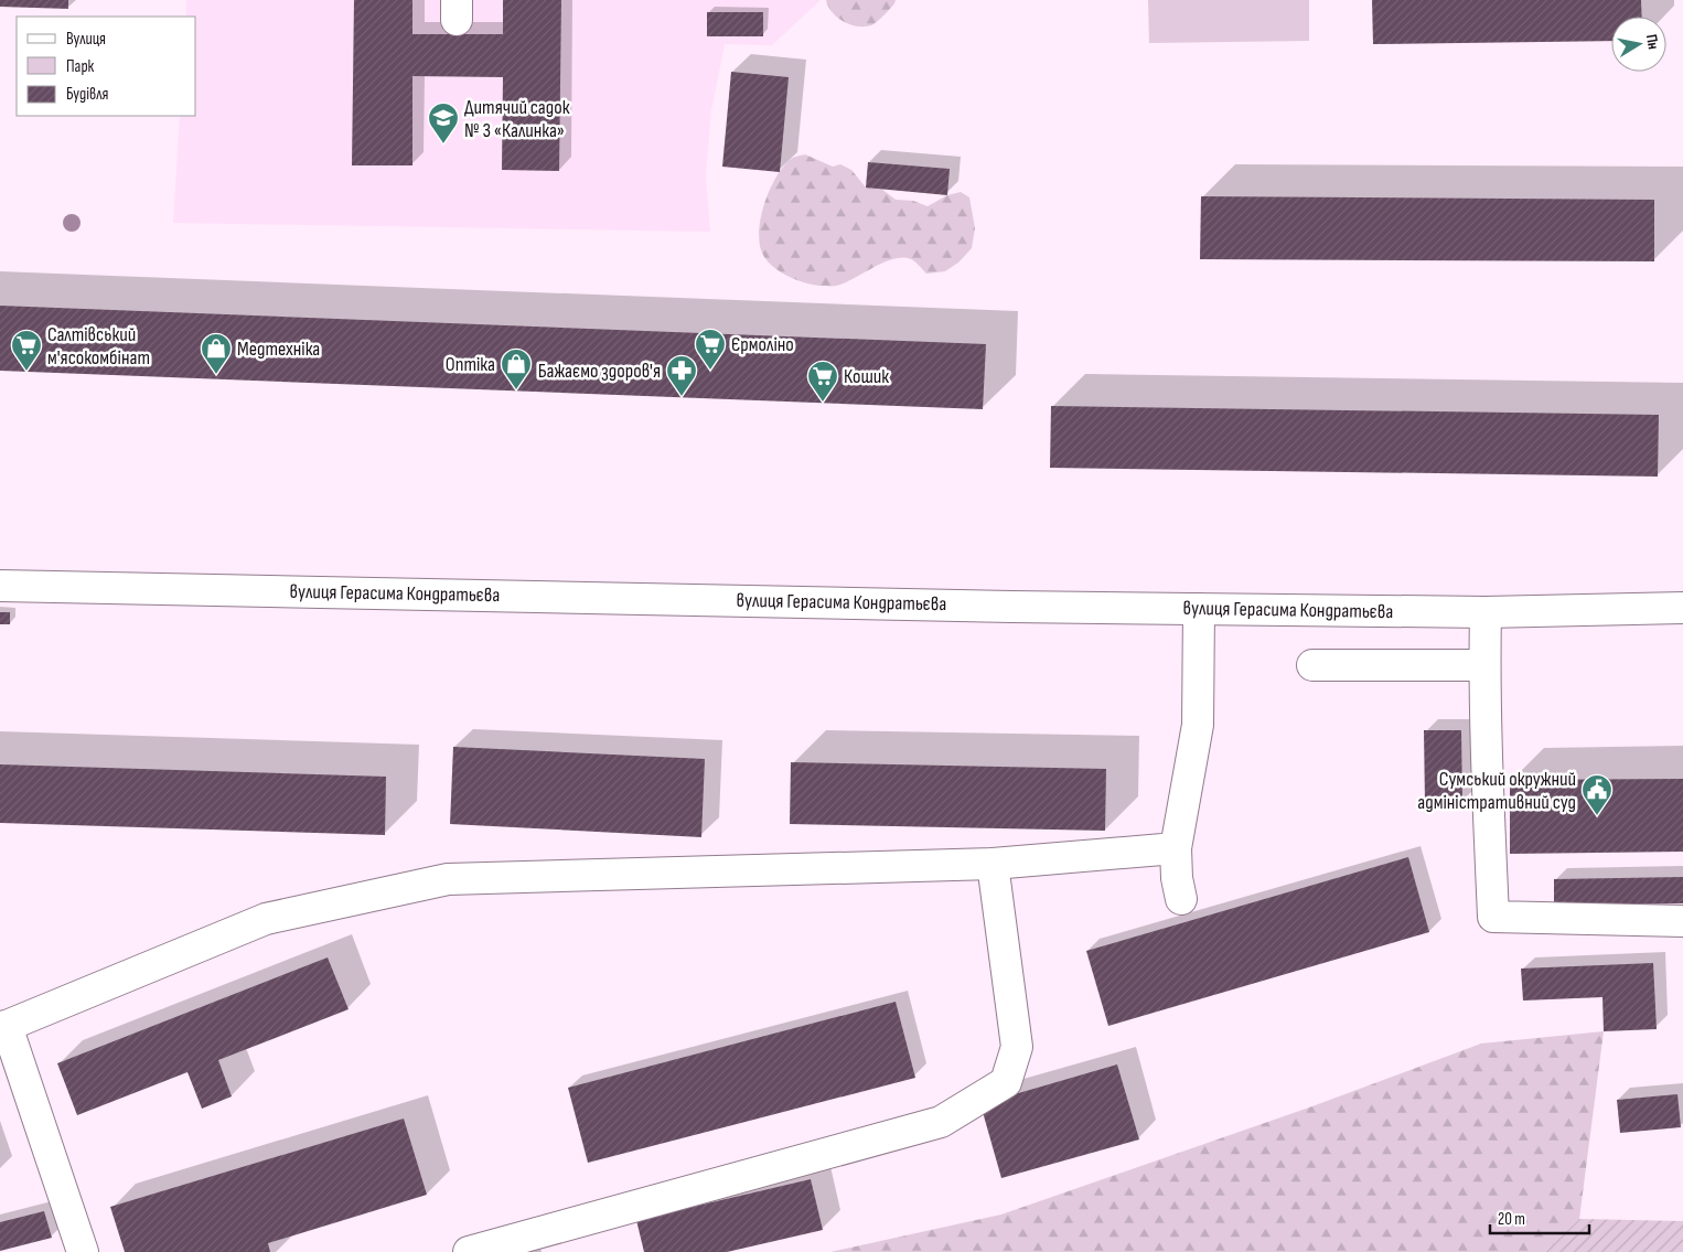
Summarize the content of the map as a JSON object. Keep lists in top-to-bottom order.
{
  "streets": {
    "main road": ["вулиця Герасима Кондратьєва"]
  },
  "places": {
    "school or university": ["Дитячий садок № 3 «Калинка»"],
    "supermarket": ["Єрмоліно", "Салтівський м'ясокомбінат", "Кошик"],
    "shop": ["Медтехніка", "Оптіка"],
    "pharmacy": ["Бажаємо здоров'я"],
    "public building": ["Сумський окружний адміністративний суд"]
  },
  "legend": ["Вулиця", "Парк", "Будівля"],
  "scale_bar": "20 m",
  "north": "right"
}
